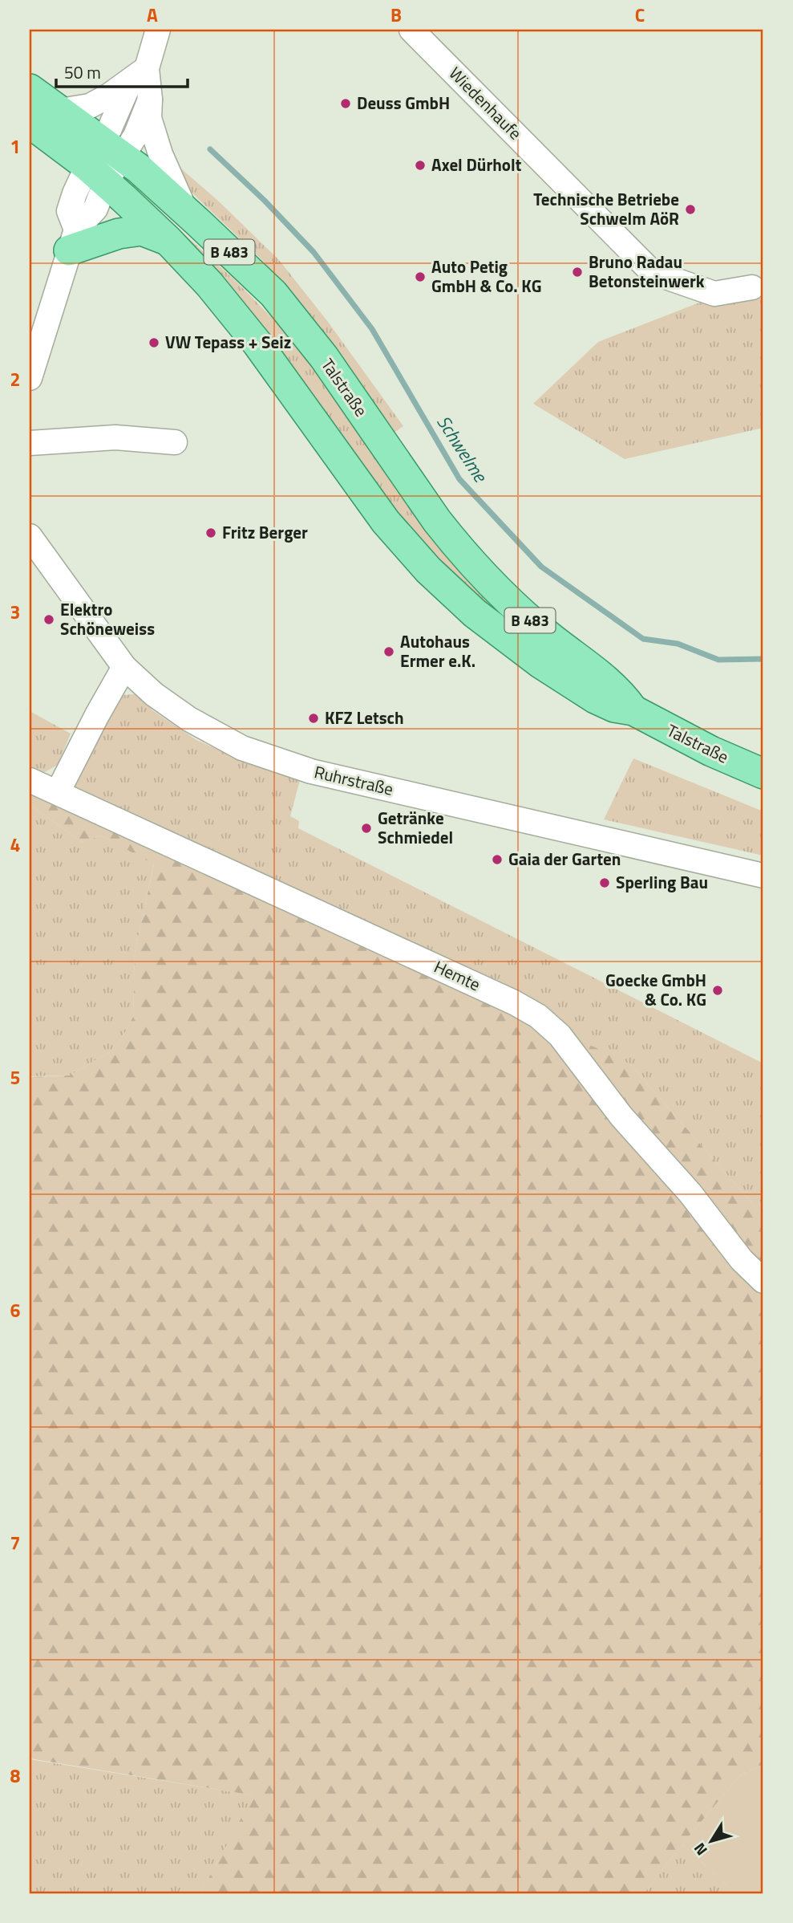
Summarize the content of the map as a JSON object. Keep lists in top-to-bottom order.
{
  "streets": {
    "main road": ["B 483", "Talstraße"],
    "street": ["Wiedenhaufe", "Ruhrstraße", "Hemte"]
  },
  "water": ["Schwelme"],
  "places": [
    "Deuss GmbH",
    "Axel Dürholt",
    "Technische Betriebe Schwelm AöR",
    "Bruno Radau Betonsteinwerk",
    "Auto Petig GmbH & Co. KG",
    "VW Tepass + Seiz",
    "Fritz Berger",
    "Elektro Schöneweiss",
    "Autohaus Ermer e.K.",
    "KFZ Letsch",
    "Getränke Schmiedel",
    "Gaia der Garten",
    "Sperling Bau",
    "Goecke GmbH & Co. KG"
  ],
  "scale_bar": "50 m",
  "north": "bottom left",
  "grid": {
    "columns": ["A", "B", "C"],
    "rows": [
      "1",
      "2",
      "3",
      "4",
      "5",
      "6",
      "7",
      "8"
    ]
  }
}
